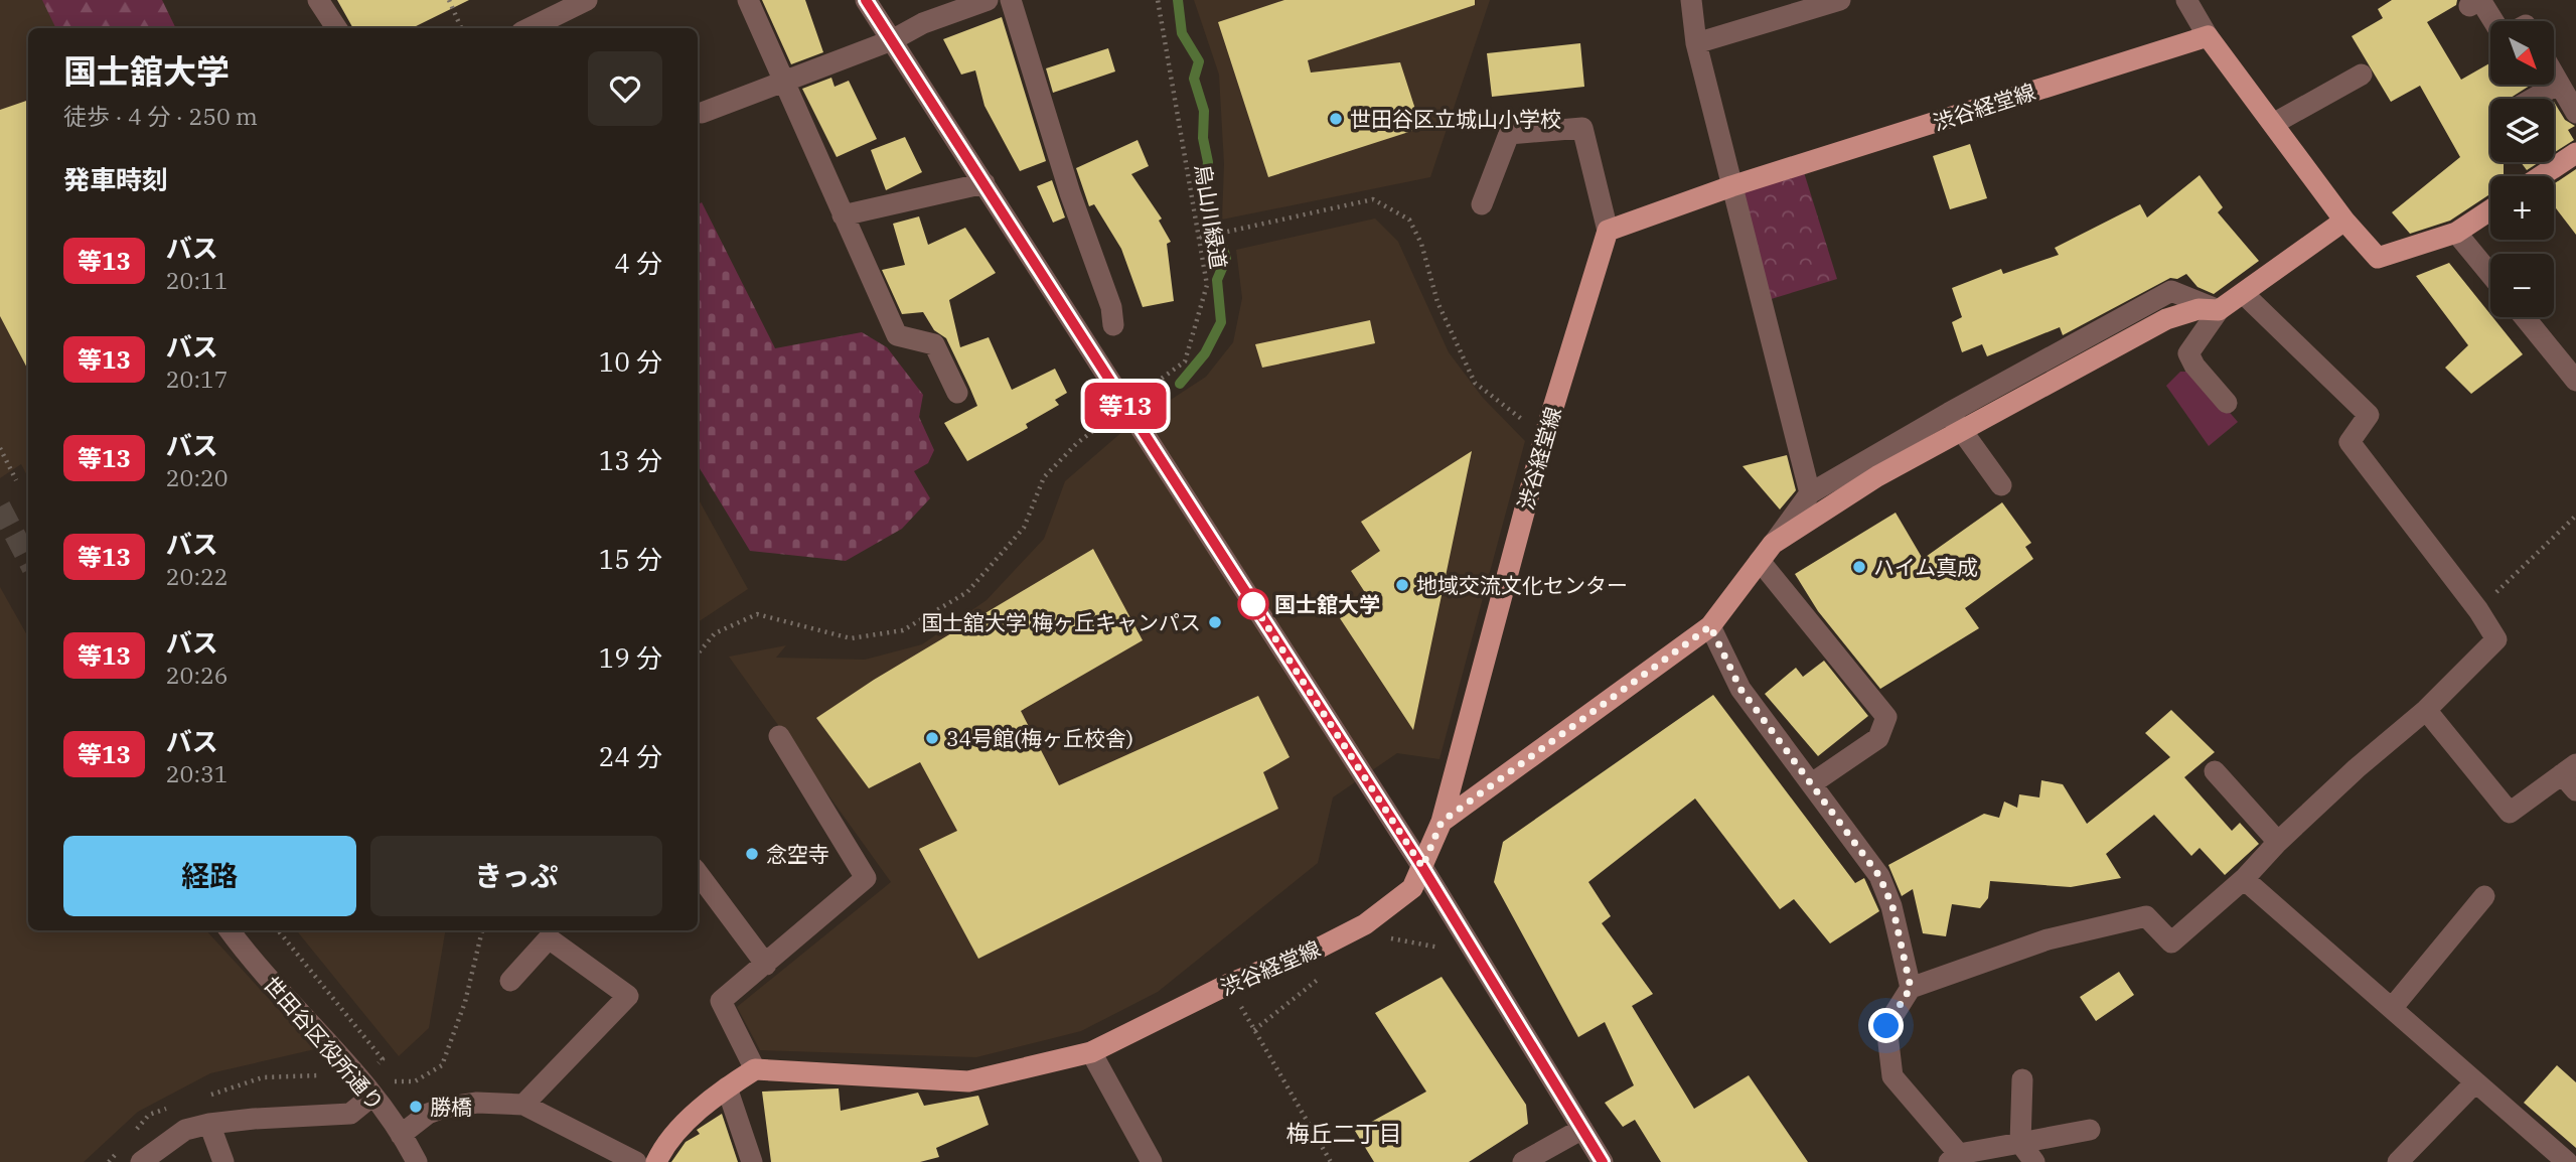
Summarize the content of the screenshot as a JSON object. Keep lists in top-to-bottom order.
{
  "streets": {
    "main road": ["渋谷経堂線"],
    "street": ["世田谷区役所通り"],
    "path": ["烏山川緑道"]
  },
  "districts": ["梅丘二丁目"],
  "places": [
    "世田谷区立城山小学校",
    "ハイム真成",
    "地域交流文化センター",
    "国士舘大学",
    "国士舘大学 梅ヶ丘キャンパス",
    "34号館(梅ヶ丘校舎)",
    "念空寺",
    "勝橋"
  ],
  "lines": ["bus line 等13"],
  "north": "bottom right",
  "page": {
    "on_map": "等13",
    "map_buttons": ["+", "−"],
    "heading": [
      ["国士舘大学", "徒歩 · 4 分 · 250 m"],
      "発車時刻"
    ],
    "list": [
      {
        "mark": "等13",
        "name": "バス",
        "note": "20:11",
        "value": "4 分"
      },
      {
        "mark": "等13",
        "name": "バス",
        "note": "20:17",
        "value": "10 分"
      },
      {
        "mark": "等13",
        "name": "バス",
        "note": "20:20",
        "value": "13 分"
      },
      {
        "mark": "等13",
        "name": "バス",
        "note": "20:22",
        "value": "15 分"
      },
      {
        "mark": "等13",
        "name": "バス",
        "note": "20:26",
        "value": "19 分"
      },
      {
        "mark": "等13",
        "name": "バス",
        "note": "20:31",
        "value": "24 分"
      }
    ],
    "buttons": ["経路", "きっぷ"]
  }
}
